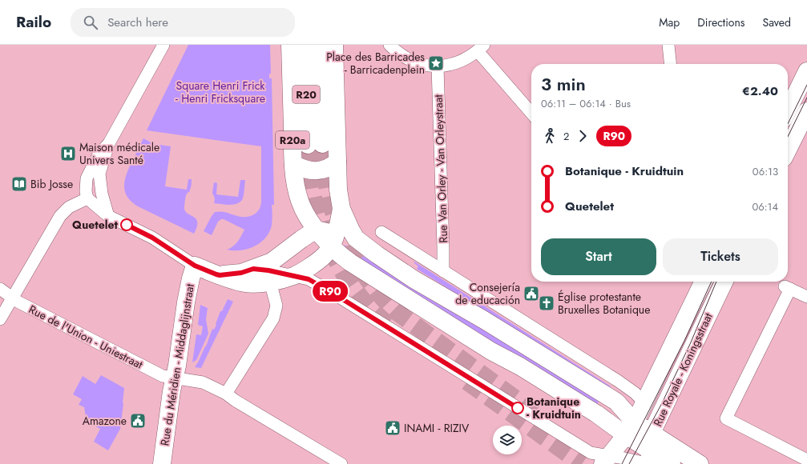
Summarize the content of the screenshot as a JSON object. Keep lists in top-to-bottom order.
{
  "streets": {
    "main road": [
      "R20",
      "R20a",
      "Rue du Méridien - Middaglijnstraat",
      "Rue Royale - Koningsstraat"
    ],
    "street": ["Rue Van Orley - Van Orleystraat", "Rue de l'Union - Uniestraat"]
  },
  "crossings": [
    ["Rue de l'Union - Uniestraat", "Rue du Méridien - Middaglijnstraat"]
  ],
  "parks": ["Square Henri Frick - Henri Fricksquare"],
  "places": {
    "place": ["Place des Barricades - Barricadenplein"],
    "hospital": ["Maison médicale Univers Santé"],
    "library": ["Bib Josse"],
    "other": ["Quetelet", "Botanique - Kruidtuin"],
    "public building": ["Consejería de educación", "Amazone", "INAMI - RIZIV"],
    "church": ["Église protestante Bruxelles Botanique"]
  },
  "lines": ["bus line R90"],
  "page": {
    "header": "Railo",
    "search": "Search here",
    "nav": ["Map", "Directions", "Saved"],
    "on_map": "R90",
    "heading": ["3 min", "06:11 – 06:14 · Bus", "€2.40"],
    "legs": ["2", "R90"],
    "list": [
      {
        "name": "Botanique - Kruidtuin",
        "value": "06:13"
      },
      {
        "name": "Quetelet",
        "value": "06:14"
      }
    ],
    "buttons": ["Start", "Tickets"]
  }
}
